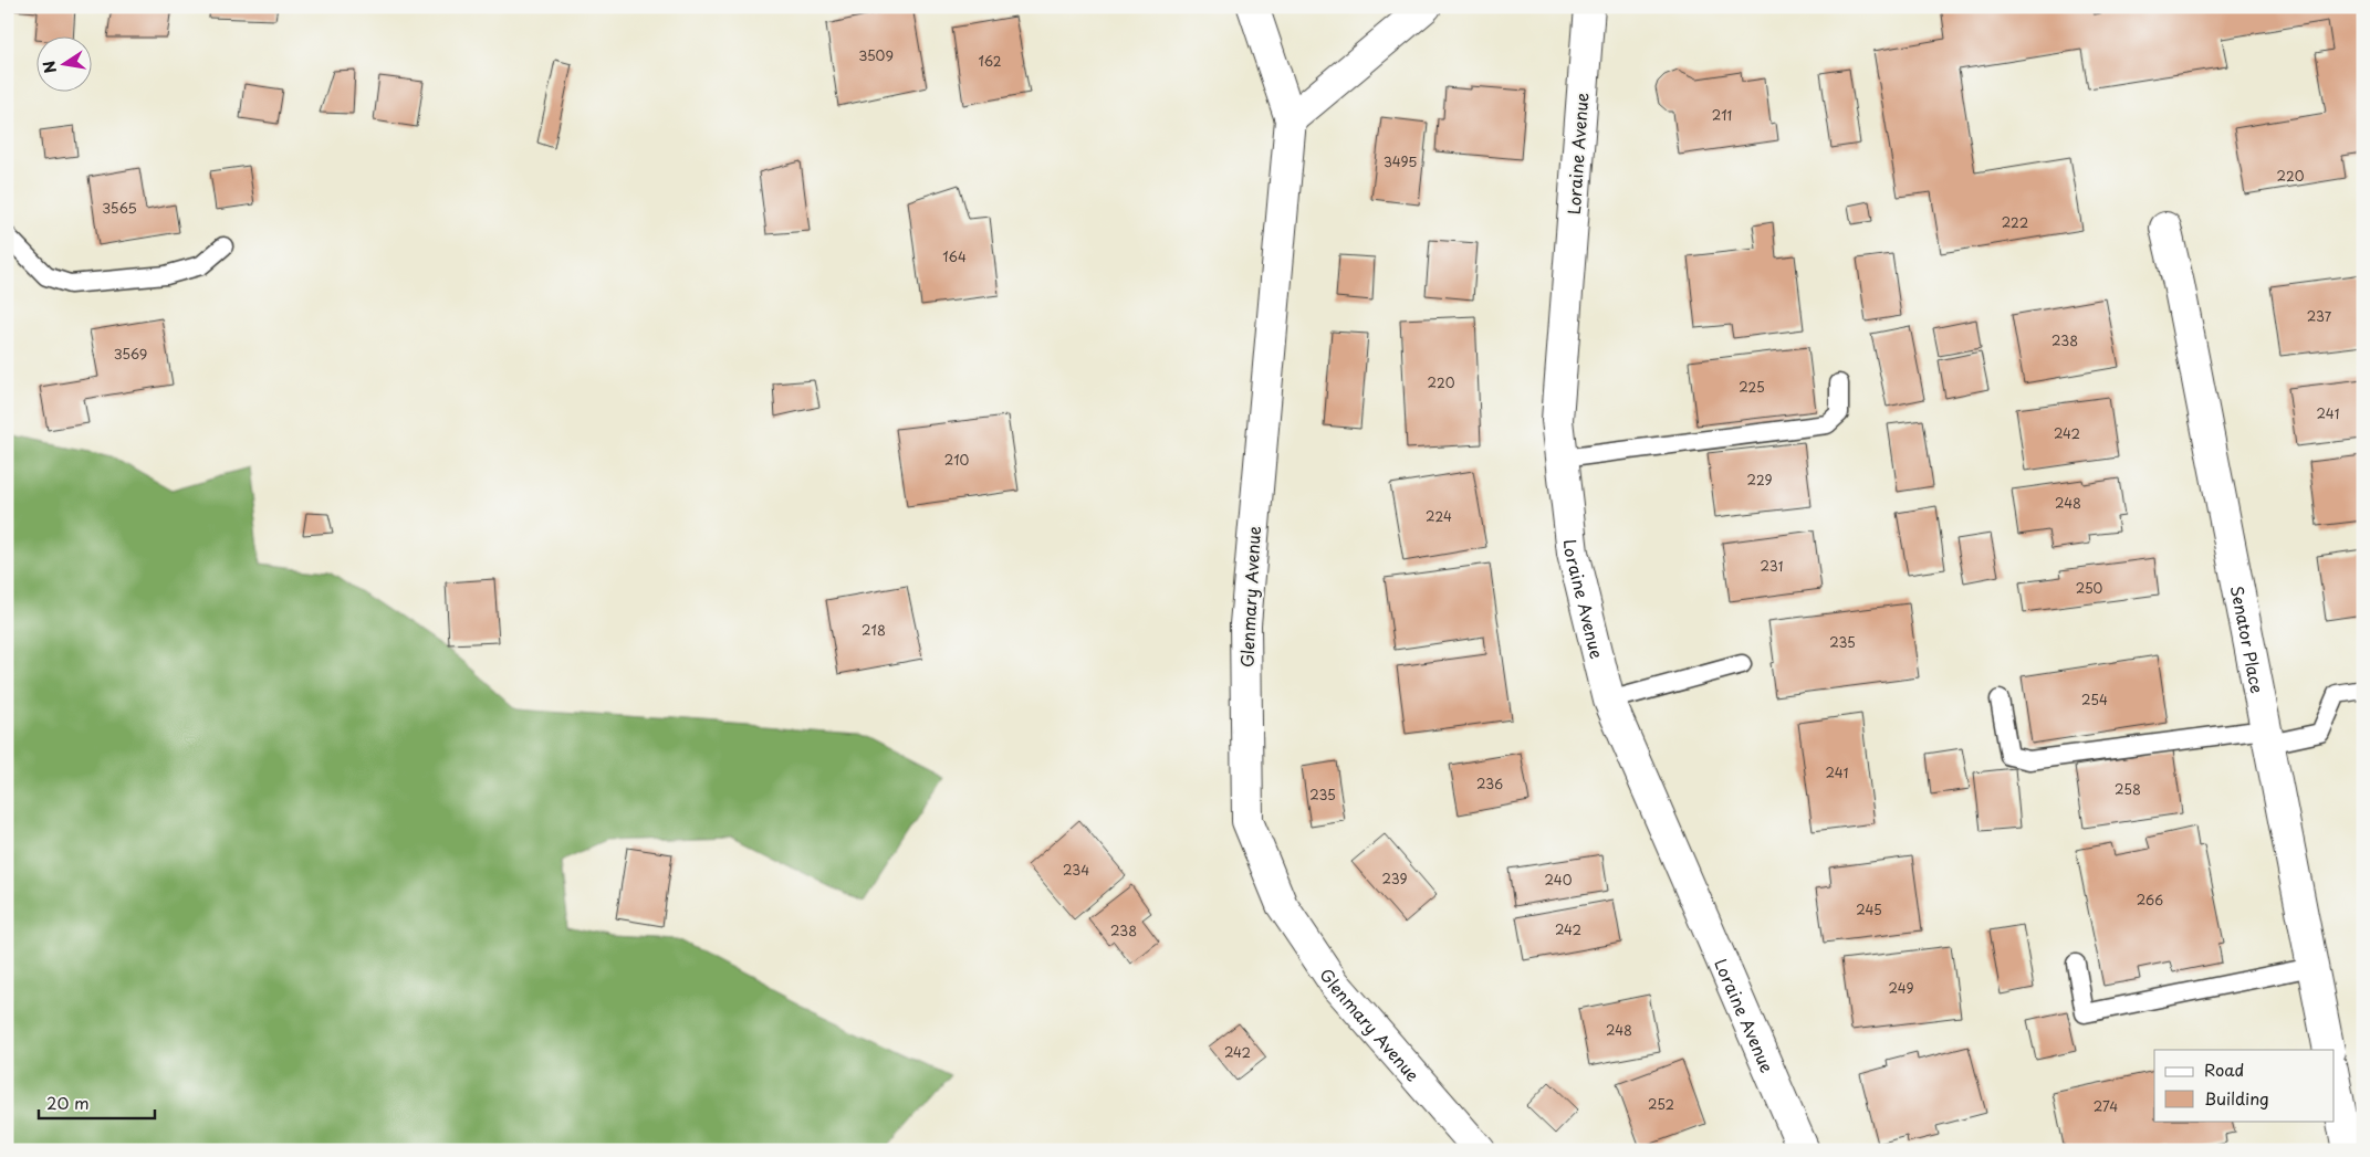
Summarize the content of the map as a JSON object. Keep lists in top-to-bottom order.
{
  "streets": {
    "street": ["Loraine Avenue", "Glenmary Avenue", "Senator Place"]
  },
  "house_numbers": [
    "3509",
    "162",
    "211",
    "3495",
    "220",
    "3565",
    "222",
    "164",
    "237",
    "238",
    "3569",
    "220",
    "225",
    "241",
    "242",
    "210",
    "229",
    "248",
    "224",
    "231",
    "250",
    "218",
    "235",
    "254",
    "241",
    "236",
    "258",
    "235",
    "234",
    "239",
    "240",
    "266",
    "245",
    "242",
    "238",
    "249",
    "248",
    "242",
    "252",
    "274"
  ],
  "legend": ["Road", "Building"],
  "scale_bar": "20 m",
  "north": "left"
}
